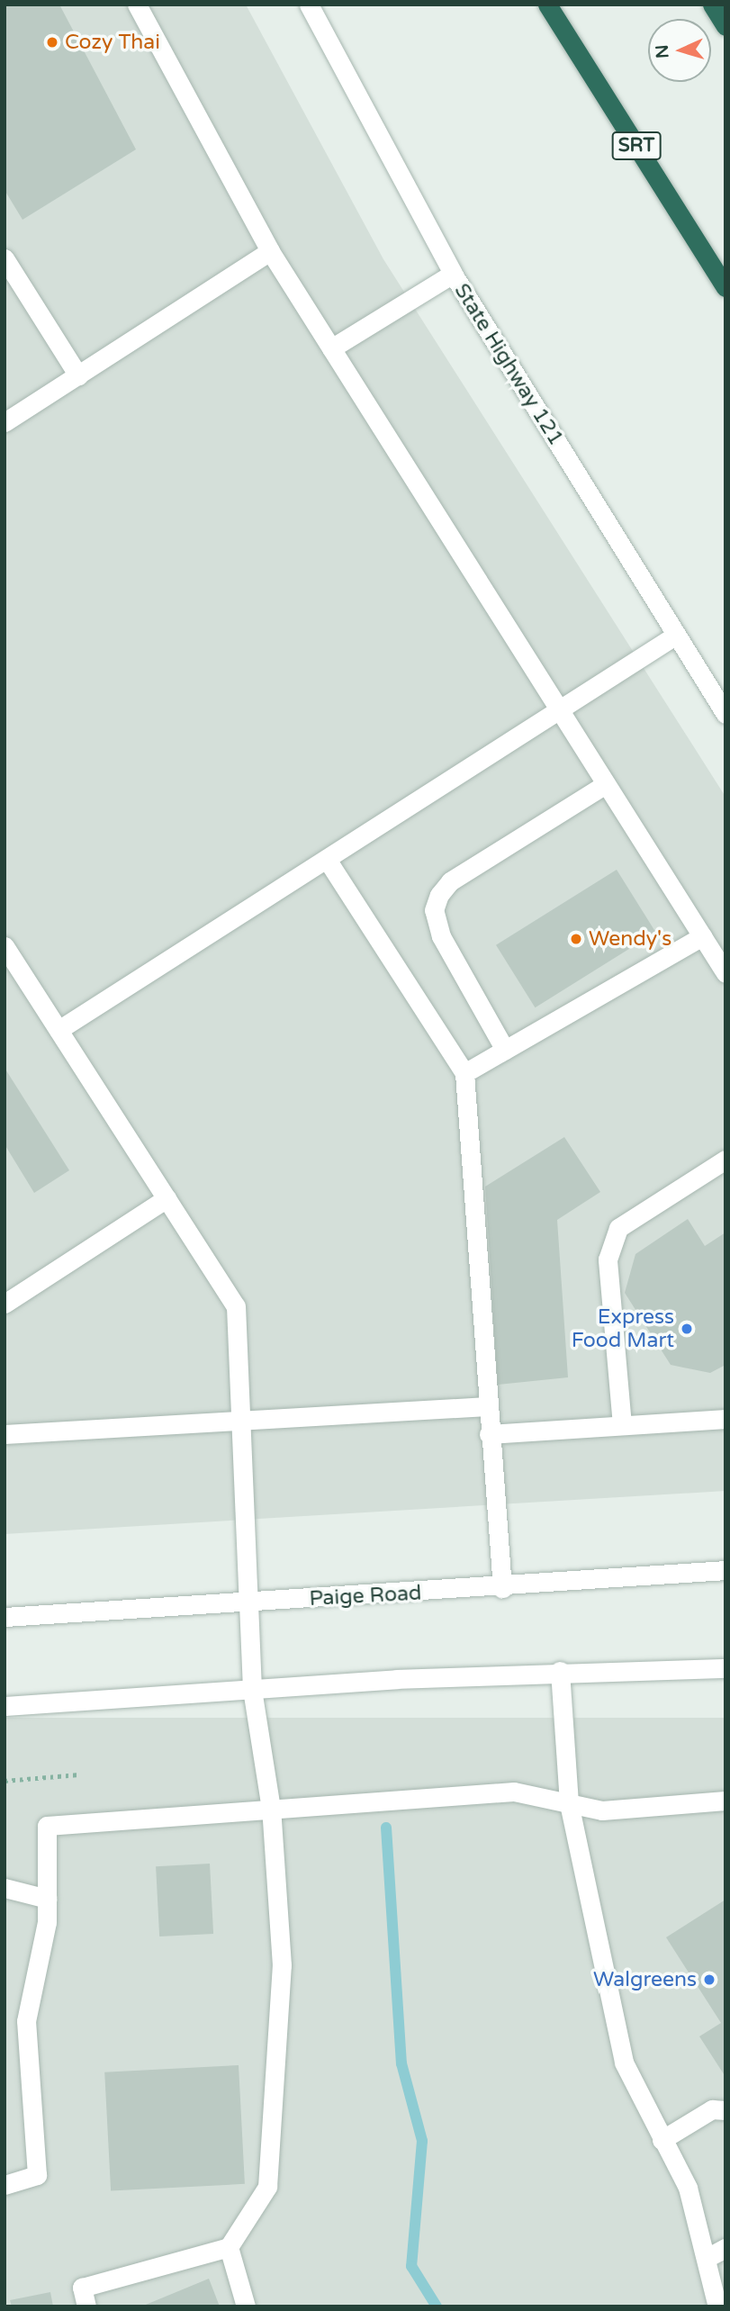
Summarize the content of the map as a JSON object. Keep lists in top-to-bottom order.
{
  "streets": {
    "highway": ["SRT"],
    "main road": ["State Highway 121", "Paige Road"]
  },
  "places": [
    "Cozy Thai",
    "Wendy's",
    "Express Food Mart",
    "Walgreens"
  ],
  "north": "left"
}
